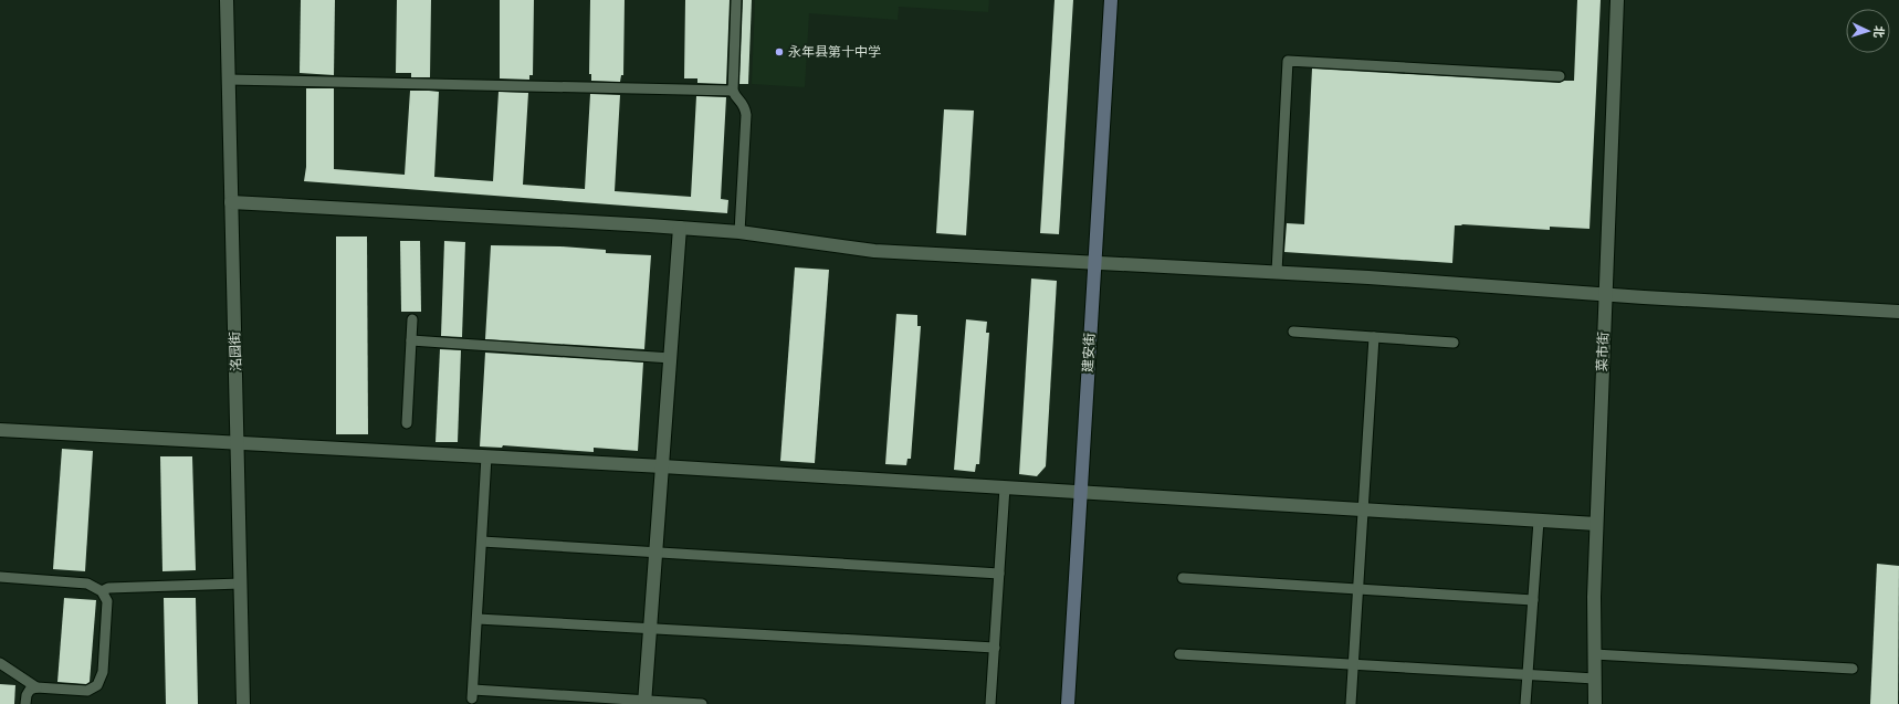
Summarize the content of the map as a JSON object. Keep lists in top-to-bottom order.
{
  "streets": {
    "main road": ["建安街"],
    "street": ["洺园街", "菜市街"]
  },
  "places": ["永年县第十中学"],
  "north": "right"
}
